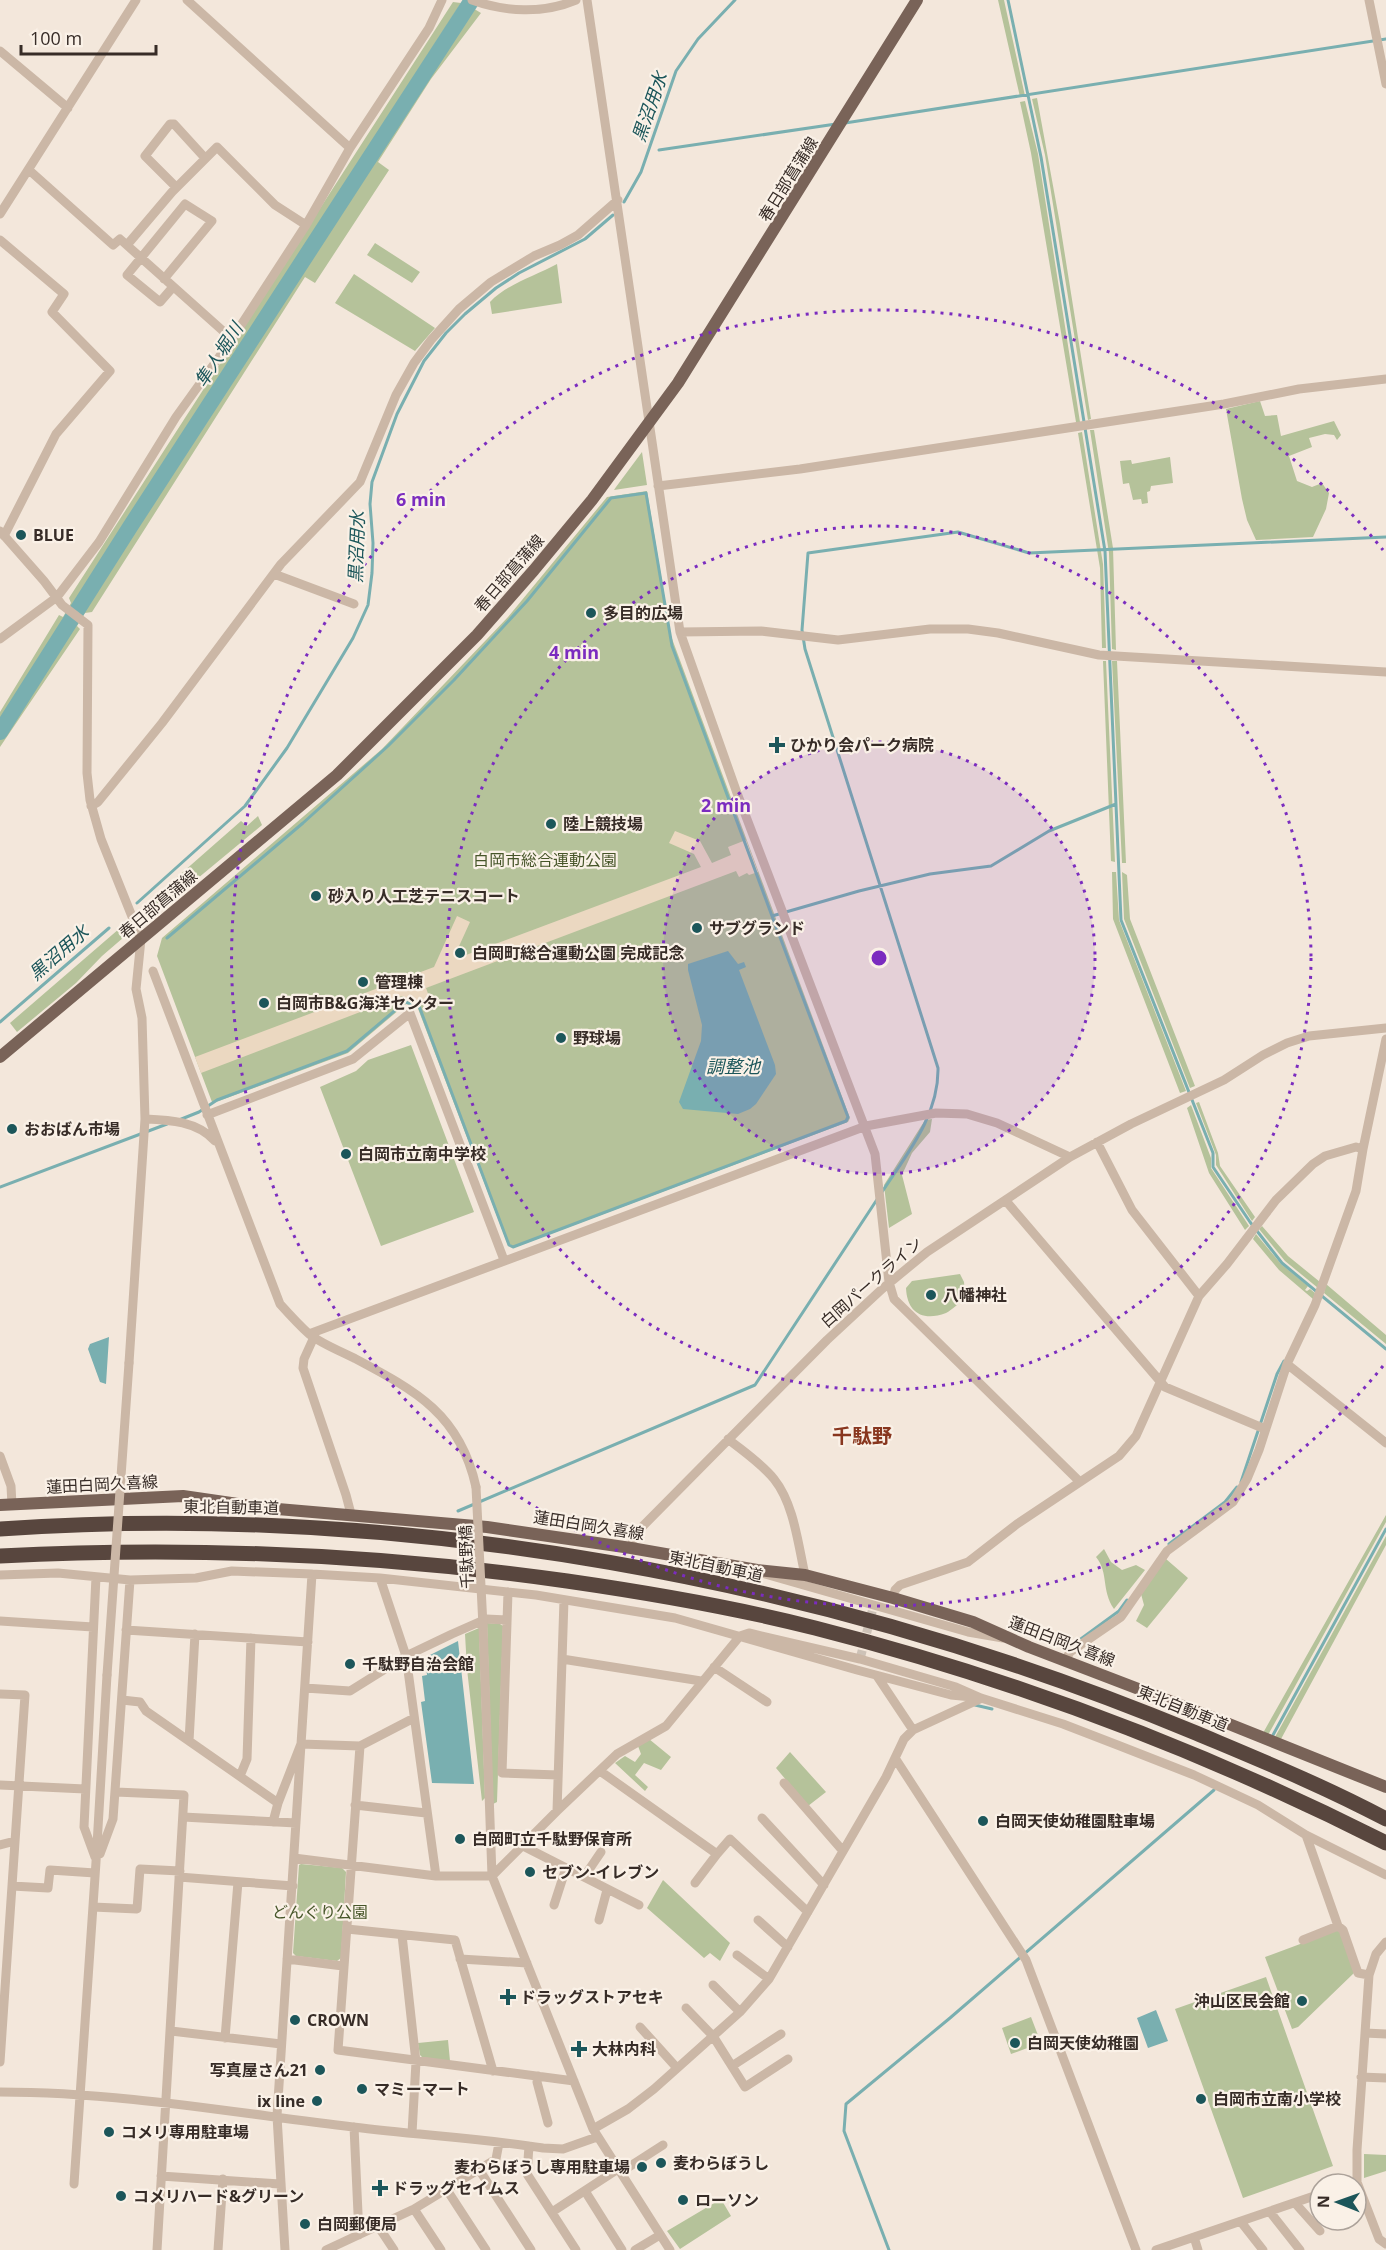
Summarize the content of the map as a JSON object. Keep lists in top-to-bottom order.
{
  "streets": {
    "highway": ["東北自動車道"],
    "main road": ["春日部菖蒲線", "蓮田白岡久喜線"],
    "street": ["白岡パークライン", "千駄野橋"]
  },
  "crossings": [
    ["白岡パークライン", "蓮田白岡久喜線"]
  ],
  "districts": ["千駄野"],
  "water": ["黒沼用水", "隼人堀川", "調整池"],
  "parks": ["白岡市総合運動公園", "どんぐり公園"],
  "places": {
    "other": [
      "BLUE",
      "多目的広場",
      "陸上競技場",
      "砂入り人工芝テニスコート",
      "サブグランド",
      "白岡町総合運動公園 完成記念",
      "管理棟",
      "白岡市B&G海洋センター",
      "野球場",
      "おおばん市場",
      "白岡市立南中学校",
      "八幡神社",
      "千駄野自治会館",
      "白岡天使幼稚園駐車場",
      "白岡町立千駄野保育所",
      "セブン-イレブン",
      "沖山区民会館",
      "CROWN",
      "白岡天使幼稚園",
      "写真屋さん21",
      "マミーマート",
      "白岡市立南小学校",
      "ix line",
      "コメリ専用駐車場",
      "麦わらぼうし",
      "麦わらぼうし専用駐車場",
      "コメリハード&グリーン",
      "ローソン",
      "白岡郵便局"
    ],
    "health": [
      "ひかり会パーク病院",
      "ドラッグストアセキ",
      "大林内科",
      "ドラッグセイムス"
    ]
  },
  "scale_bar": "100 m",
  "north": "left",
  "rings": ["6 min", "4 min", "2 min"]
}
